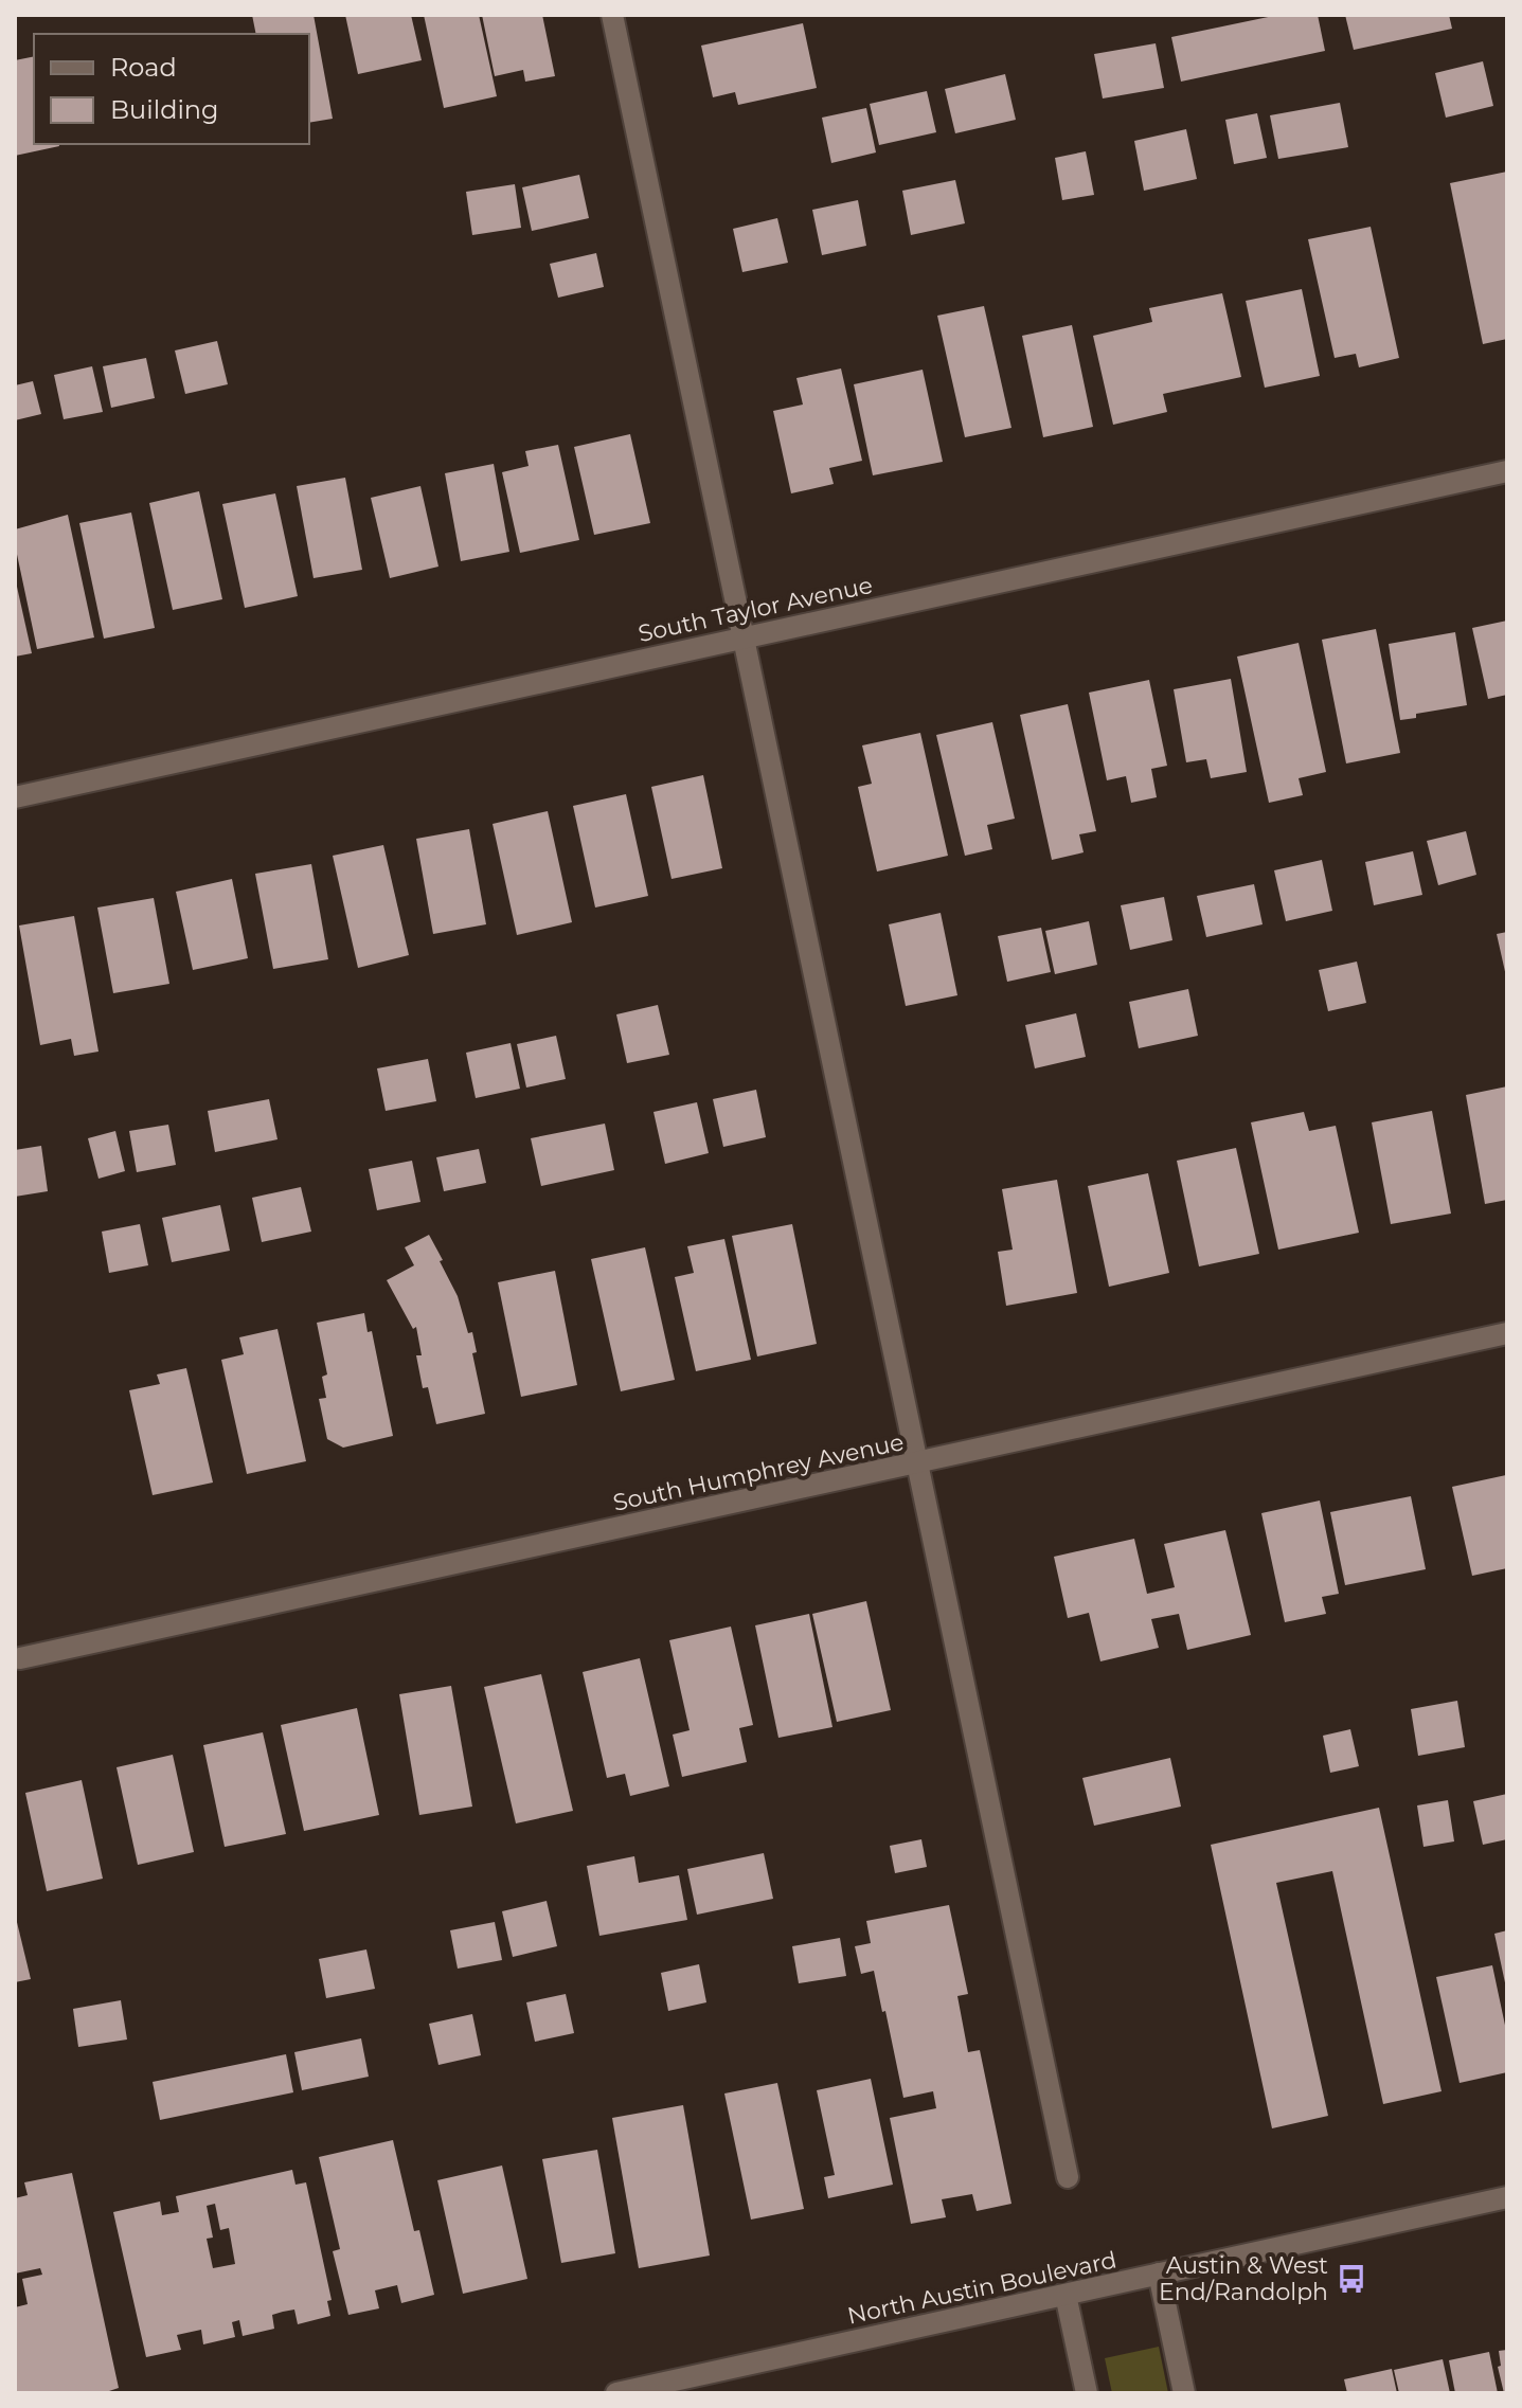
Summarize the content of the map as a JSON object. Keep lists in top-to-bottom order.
{
  "streets": {
    "street": ["South Taylor Avenue", "South Humphrey Avenue", "North Austin Boulevard"]
  },
  "places": {
    "bus stop": ["Austin & West End/Randolph"]
  },
  "legend": ["Road", "Building"]
}
